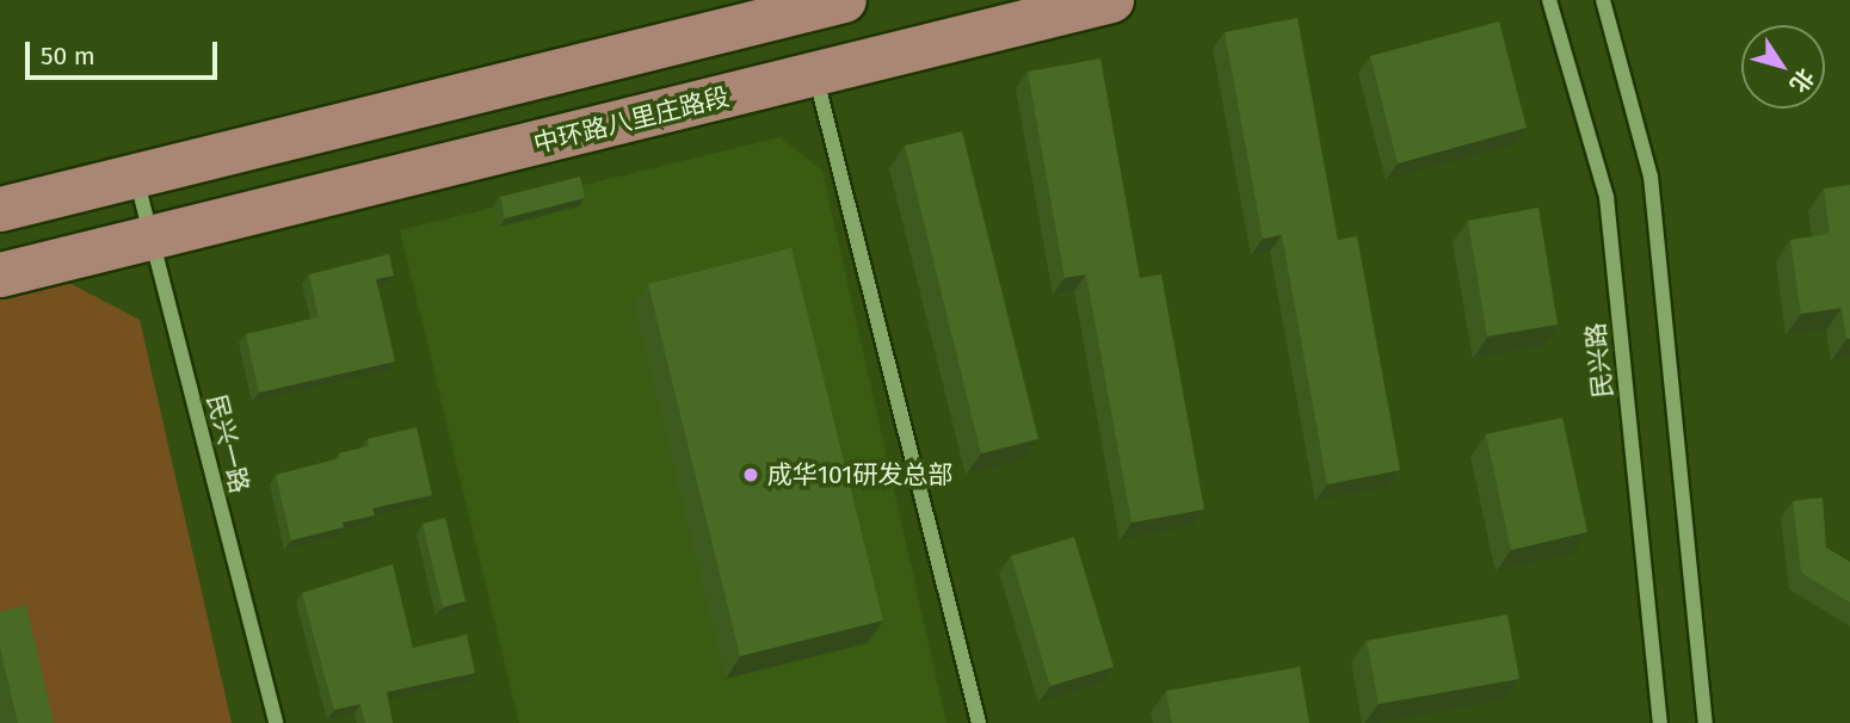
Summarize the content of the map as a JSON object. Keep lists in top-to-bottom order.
{
  "streets": {
    "main road": ["中环路八里庄路段"],
    "street": ["民兴路", "民兴一路"]
  },
  "crossings": [
    ["中环路八里庄路段", "民兴一路"]
  ],
  "places": ["成华101研发总部"],
  "scale_bar": "50 m",
  "north": "bottom right"
}
